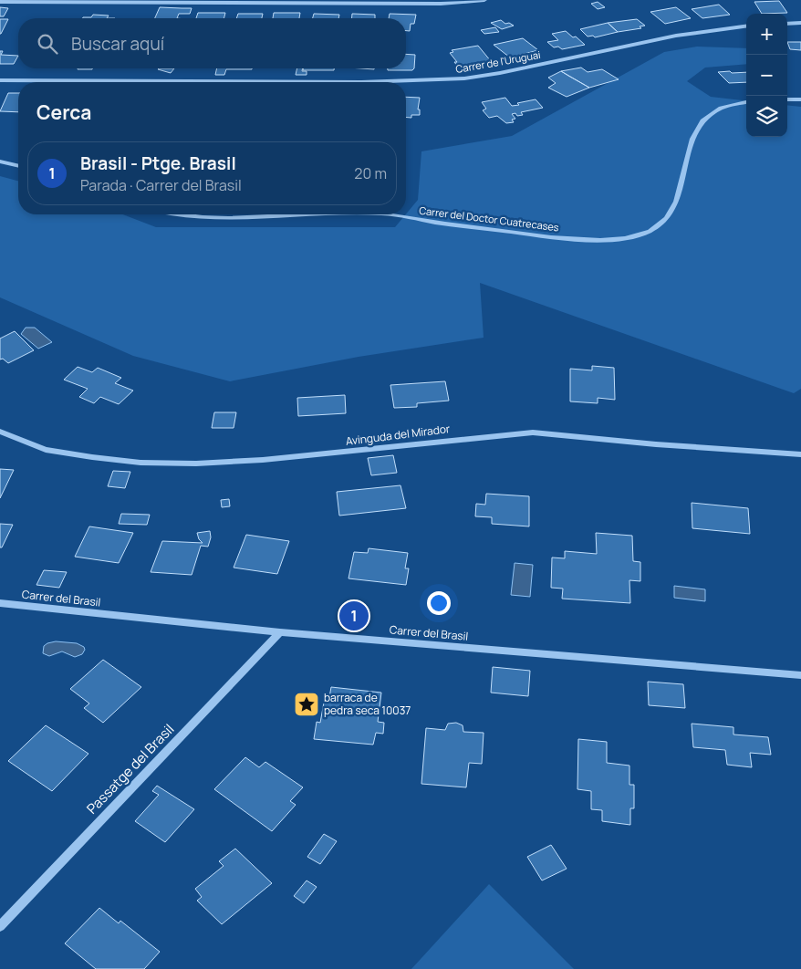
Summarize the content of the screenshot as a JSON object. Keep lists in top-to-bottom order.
{
  "streets": {
    "street": [
      "Carrer de l'Uruguai",
      "Carrer del Doctor Cuatrecases",
      "Avinguda del Mirador",
      "Carrer del Brasil",
      "Passatge del Brasil"
    ]
  },
  "crossings": [
    ["Carrer del Brasil", "Passatge del Brasil"]
  ],
  "places": {
    "place": ["barraca de pedra seca 10037"]
  },
  "page": {
    "map_buttons": ["+", "−"],
    "search": "Buscar aquí",
    "heading": "Cerca",
    "list": [
      {
        "mark": "1",
        "name": "Brasil - Ptge. Brasil",
        "note": "Parada · Carrer del Brasil",
        "value": "20 m"
      }
    ],
    "pins": "1"
  }
}
